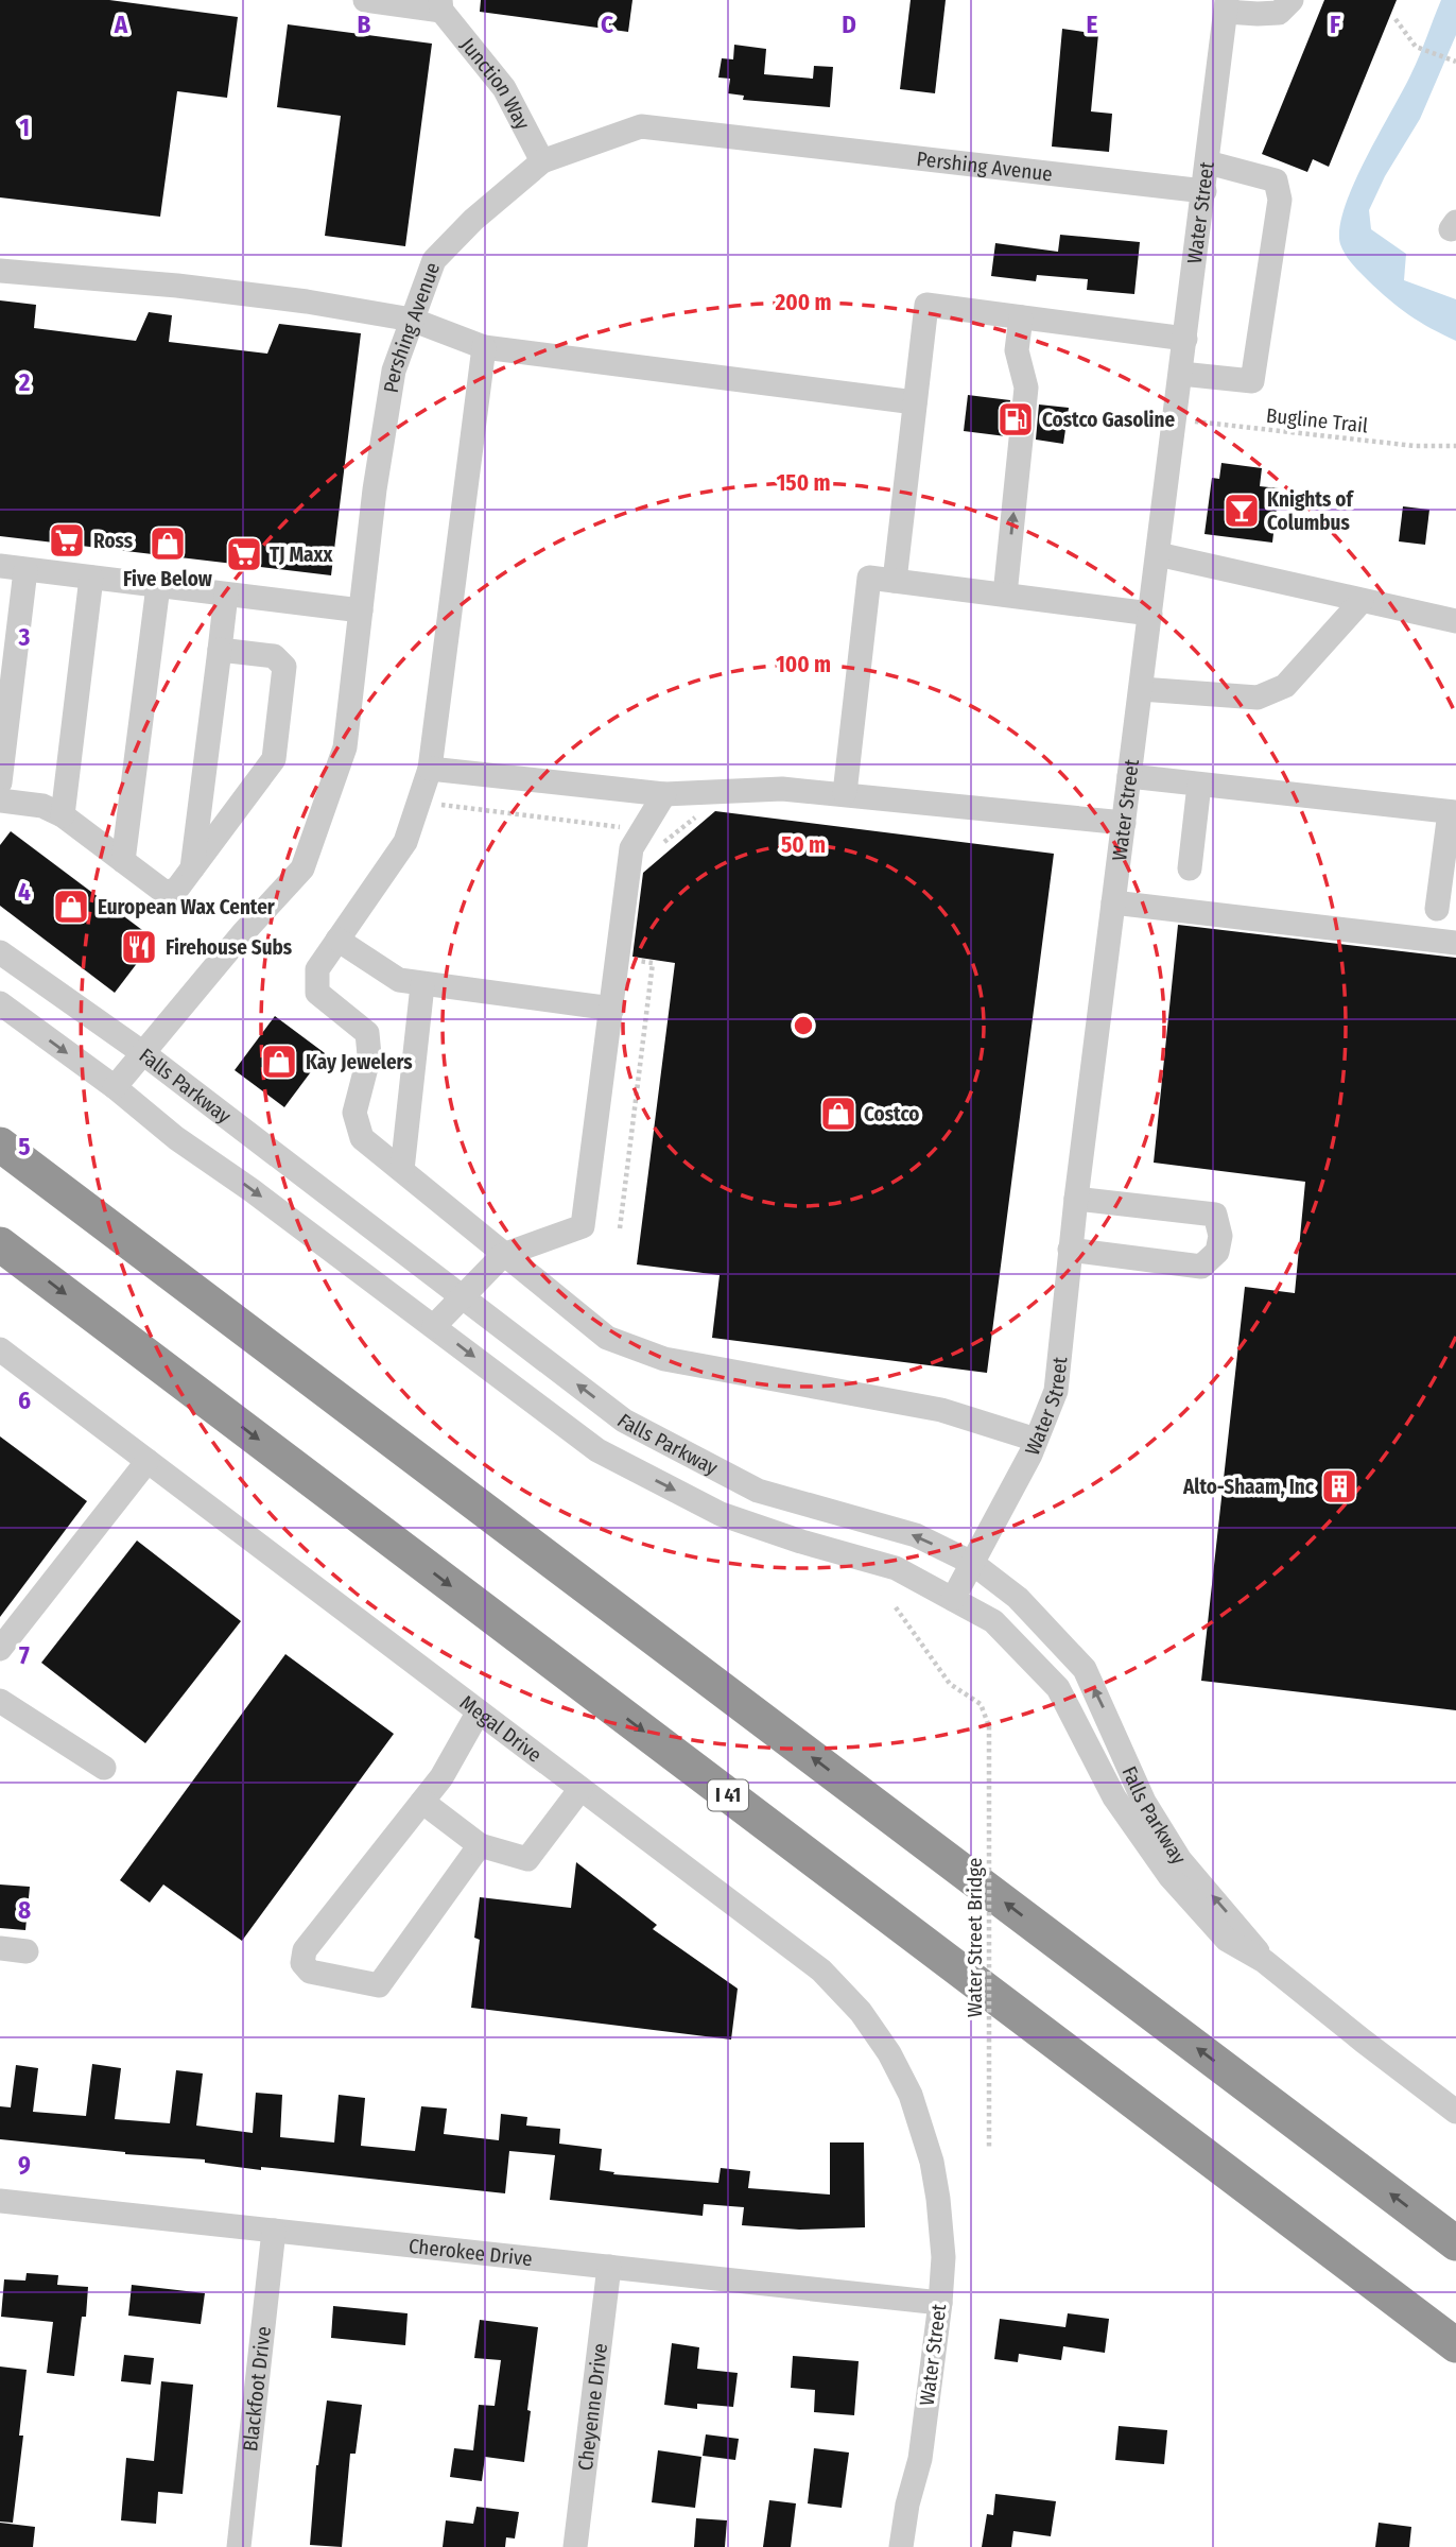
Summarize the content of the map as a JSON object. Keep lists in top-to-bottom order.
{
  "streets": {
    "highway": ["I 41"],
    "street": [
      "Junction Way",
      "Pershing Avenue",
      "Water Street",
      "Falls Parkway",
      "Megal Drive",
      "Cherokee Drive",
      "Blackfoot Drive",
      "Cheyenne Drive"
    ],
    "path": ["Bugline Trail", "Water Street Bridge"]
  },
  "crossings": [
    ["Junction Way", "Pershing Avenue"],
    ["Pershing Avenue", "Water Street"],
    ["Pershing Avenue", "Falls Parkway"],
    ["Water Street", "Bugline Trail"],
    ["Water Street", "Falls Parkway"],
    ["Water Street", "Megal Drive"],
    ["Water Street", "Cherokee Drive"],
    ["Cherokee Drive", "Blackfoot Drive"],
    ["Cherokee Drive", "Cheyenne Drive"]
  ],
  "places": {
    "fuel station": ["Costco Gasoline"],
    "bar": ["Knights of Columbus"],
    "supermarket": ["Ross", "TJ Maxx"],
    "shop": [
      "Five Below",
      "European Wax Center",
      "Kay Jewelers",
      "Costco"
    ],
    "restaurant": ["Firehouse Subs"],
    "building": ["Alto-Shaam, Inc"]
  },
  "grid": {
    "columns": [
      "A",
      "B",
      "C",
      "D",
      "E",
      "F"
    ],
    "rows": [
      "1",
      "2",
      "3",
      "4",
      "5",
      "6",
      "7",
      "8",
      "9"
    ]
  },
  "rings": [
    "200 m",
    "150 m",
    "100 m",
    "50 m"
  ]
}
